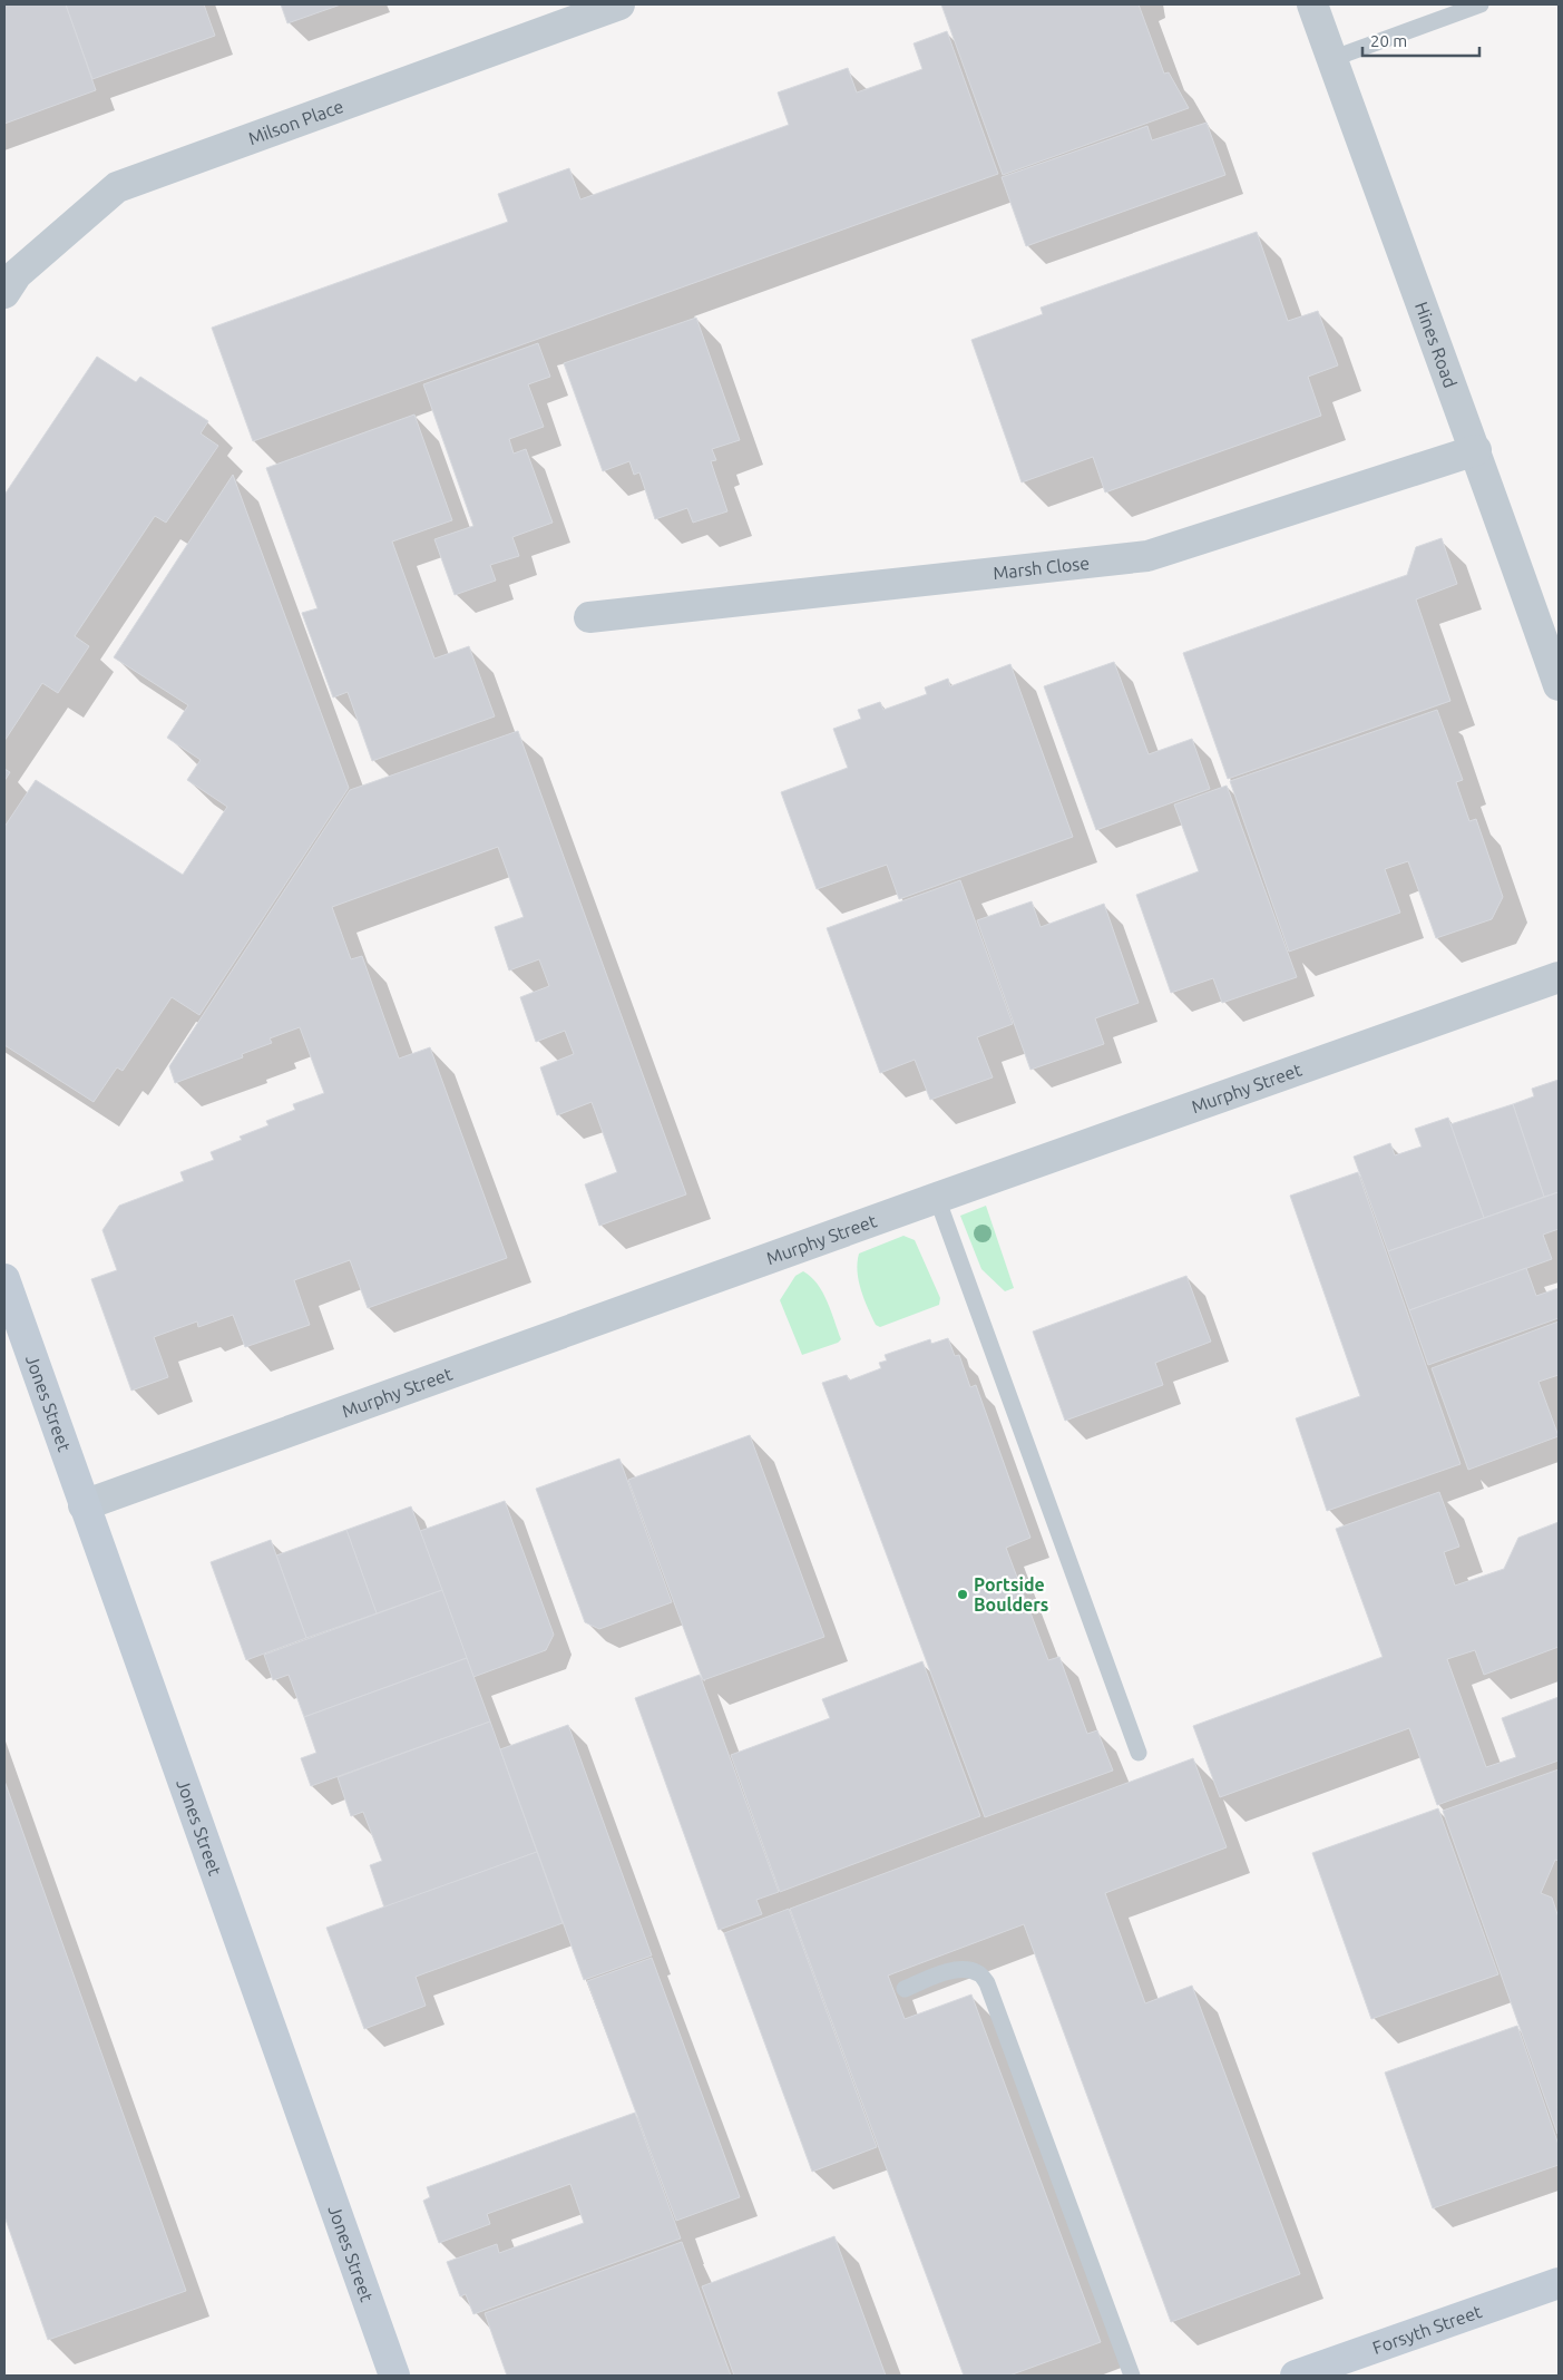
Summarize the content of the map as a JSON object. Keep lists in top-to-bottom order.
{
  "streets": {
    "street": [
      "Milson Place",
      "Hines Road",
      "Marsh Close",
      "Murphy Street",
      "Jones Street",
      "Forsyth Street"
    ]
  },
  "crossings": [
    ["Hines Road", "Marsh Close"],
    ["Murphy Street", "Jones Street"]
  ],
  "places": ["Portside Boulders"],
  "scale_bar": "20 m"
}
